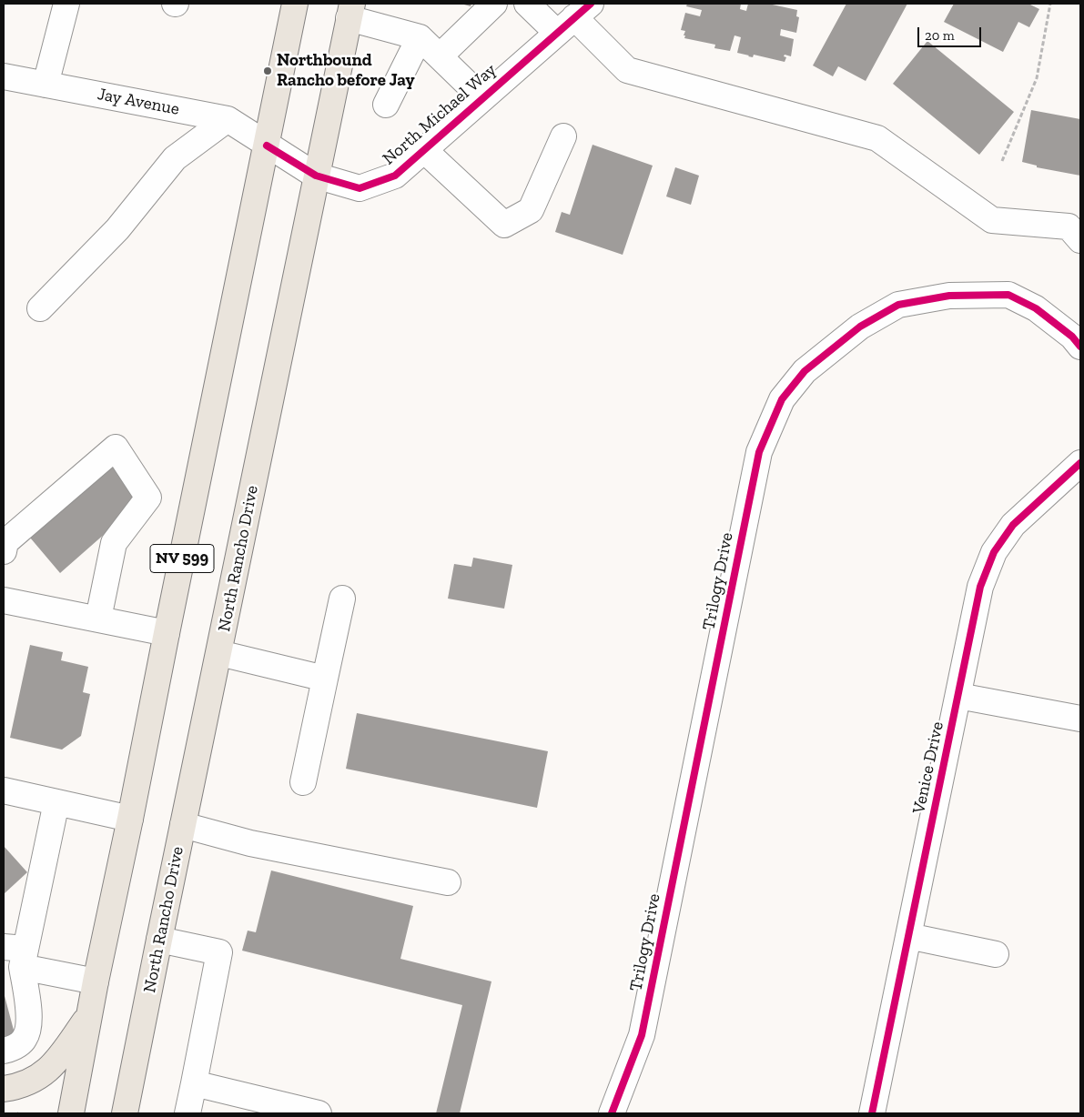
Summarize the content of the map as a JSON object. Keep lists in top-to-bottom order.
{
  "streets": {
    "main road": ["NV 599", "North Rancho Drive"],
    "street": [
      "Jay Avenue",
      "North Michael Way",
      "Trilogy Drive",
      "Venice Drive"
    ]
  },
  "crossings": [
    ["Jay Avenue", "North Michael Way"],
    ["Jay Avenue", "NV 599"],
    ["North Michael Way", "NV 599"],
    ["North Michael Way", "North Rancho Drive"]
  ],
  "places": ["Northbound Rancho before Jay"],
  "scale_bar": "20 m"
}
